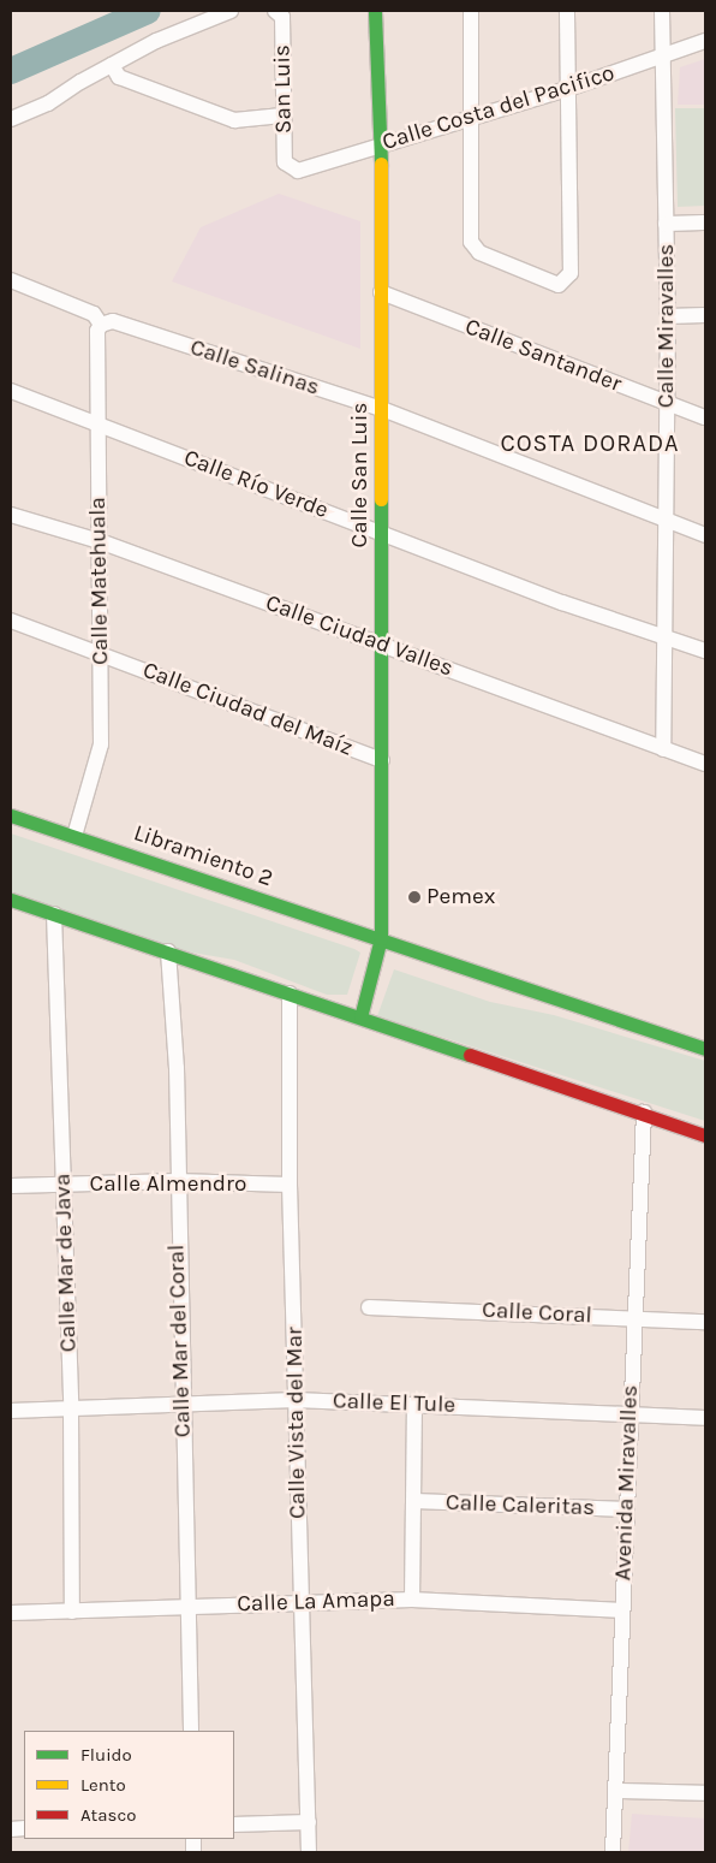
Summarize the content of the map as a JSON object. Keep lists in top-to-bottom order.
{
  "streets": {
    "main road": ["Calle San Luis", "Libramiento 2"],
    "street": [
      "San Luis",
      "Calle Costa del Pacifico",
      "Calle Miravalles",
      "Calle Santander",
      "Calle Salinas",
      "Calle Río Verde",
      "Calle Matehuala",
      "Calle Ciudad Valles",
      "Calle Ciudad del Maíz",
      "Calle Almendro",
      "Calle Mar de Java",
      "Calle Coral",
      "Calle Mar del Coral",
      "Calle El Tule",
      "Calle Vista del Mar",
      "Avenida Miravalles",
      "Calle Caleritas",
      "Calle La Amapa"
    ]
  },
  "crossings": [
    ["San Luis", "Calle Costa del Pacifico"],
    ["Calle Costa del Pacifico", "Calle Miravalles"],
    ["Calle Costa del Pacifico", "Calle San Luis"],
    ["Calle Miravalles", "Calle Santander"],
    ["Calle Miravalles", "Calle Salinas"],
    ["Calle Miravalles", "Calle Río Verde"],
    ["Calle Miravalles", "Calle Ciudad Valles"],
    ["Calle Santander", "Calle San Luis"],
    ["Calle Salinas", "Calle San Luis"],
    ["Calle Salinas", "Calle Matehuala"],
    ["Calle San Luis", "Calle Río Verde"],
    ["Calle San Luis", "Calle Ciudad Valles"],
    ["Calle San Luis", "Calle Ciudad del Maíz"],
    ["Calle San Luis", "Libramiento 2"],
    ["Calle Río Verde", "Calle Matehuala"],
    ["Calle Matehuala", "Calle Ciudad Valles"],
    ["Calle Matehuala", "Calle Ciudad del Maíz"],
    ["Calle Matehuala", "Libramiento 2"],
    ["Calle Almendro", "Calle Mar de Java"],
    ["Calle Almendro", "Calle Mar del Coral"],
    ["Calle Almendro", "Calle Vista del Mar"],
    ["Calle Mar de Java", "Calle El Tule"],
    ["Calle Mar de Java", "Calle La Amapa"],
    ["Calle Coral", "Avenida Miravalles"],
    ["Calle Mar del Coral", "Calle El Tule"],
    ["Calle Mar del Coral", "Calle La Amapa"],
    ["Calle El Tule", "Calle Vista del Mar"],
    ["Calle El Tule", "Avenida Miravalles"],
    ["Calle Vista del Mar", "Calle La Amapa"],
    ["Avenida Miravalles", "Calle Caleritas"],
    ["Avenida Miravalles", "Calle La Amapa"]
  ],
  "districts": ["COSTA DORADA"],
  "places": ["Pemex"],
  "legend": ["Fluido", "Lento", "Atasco"]
}
